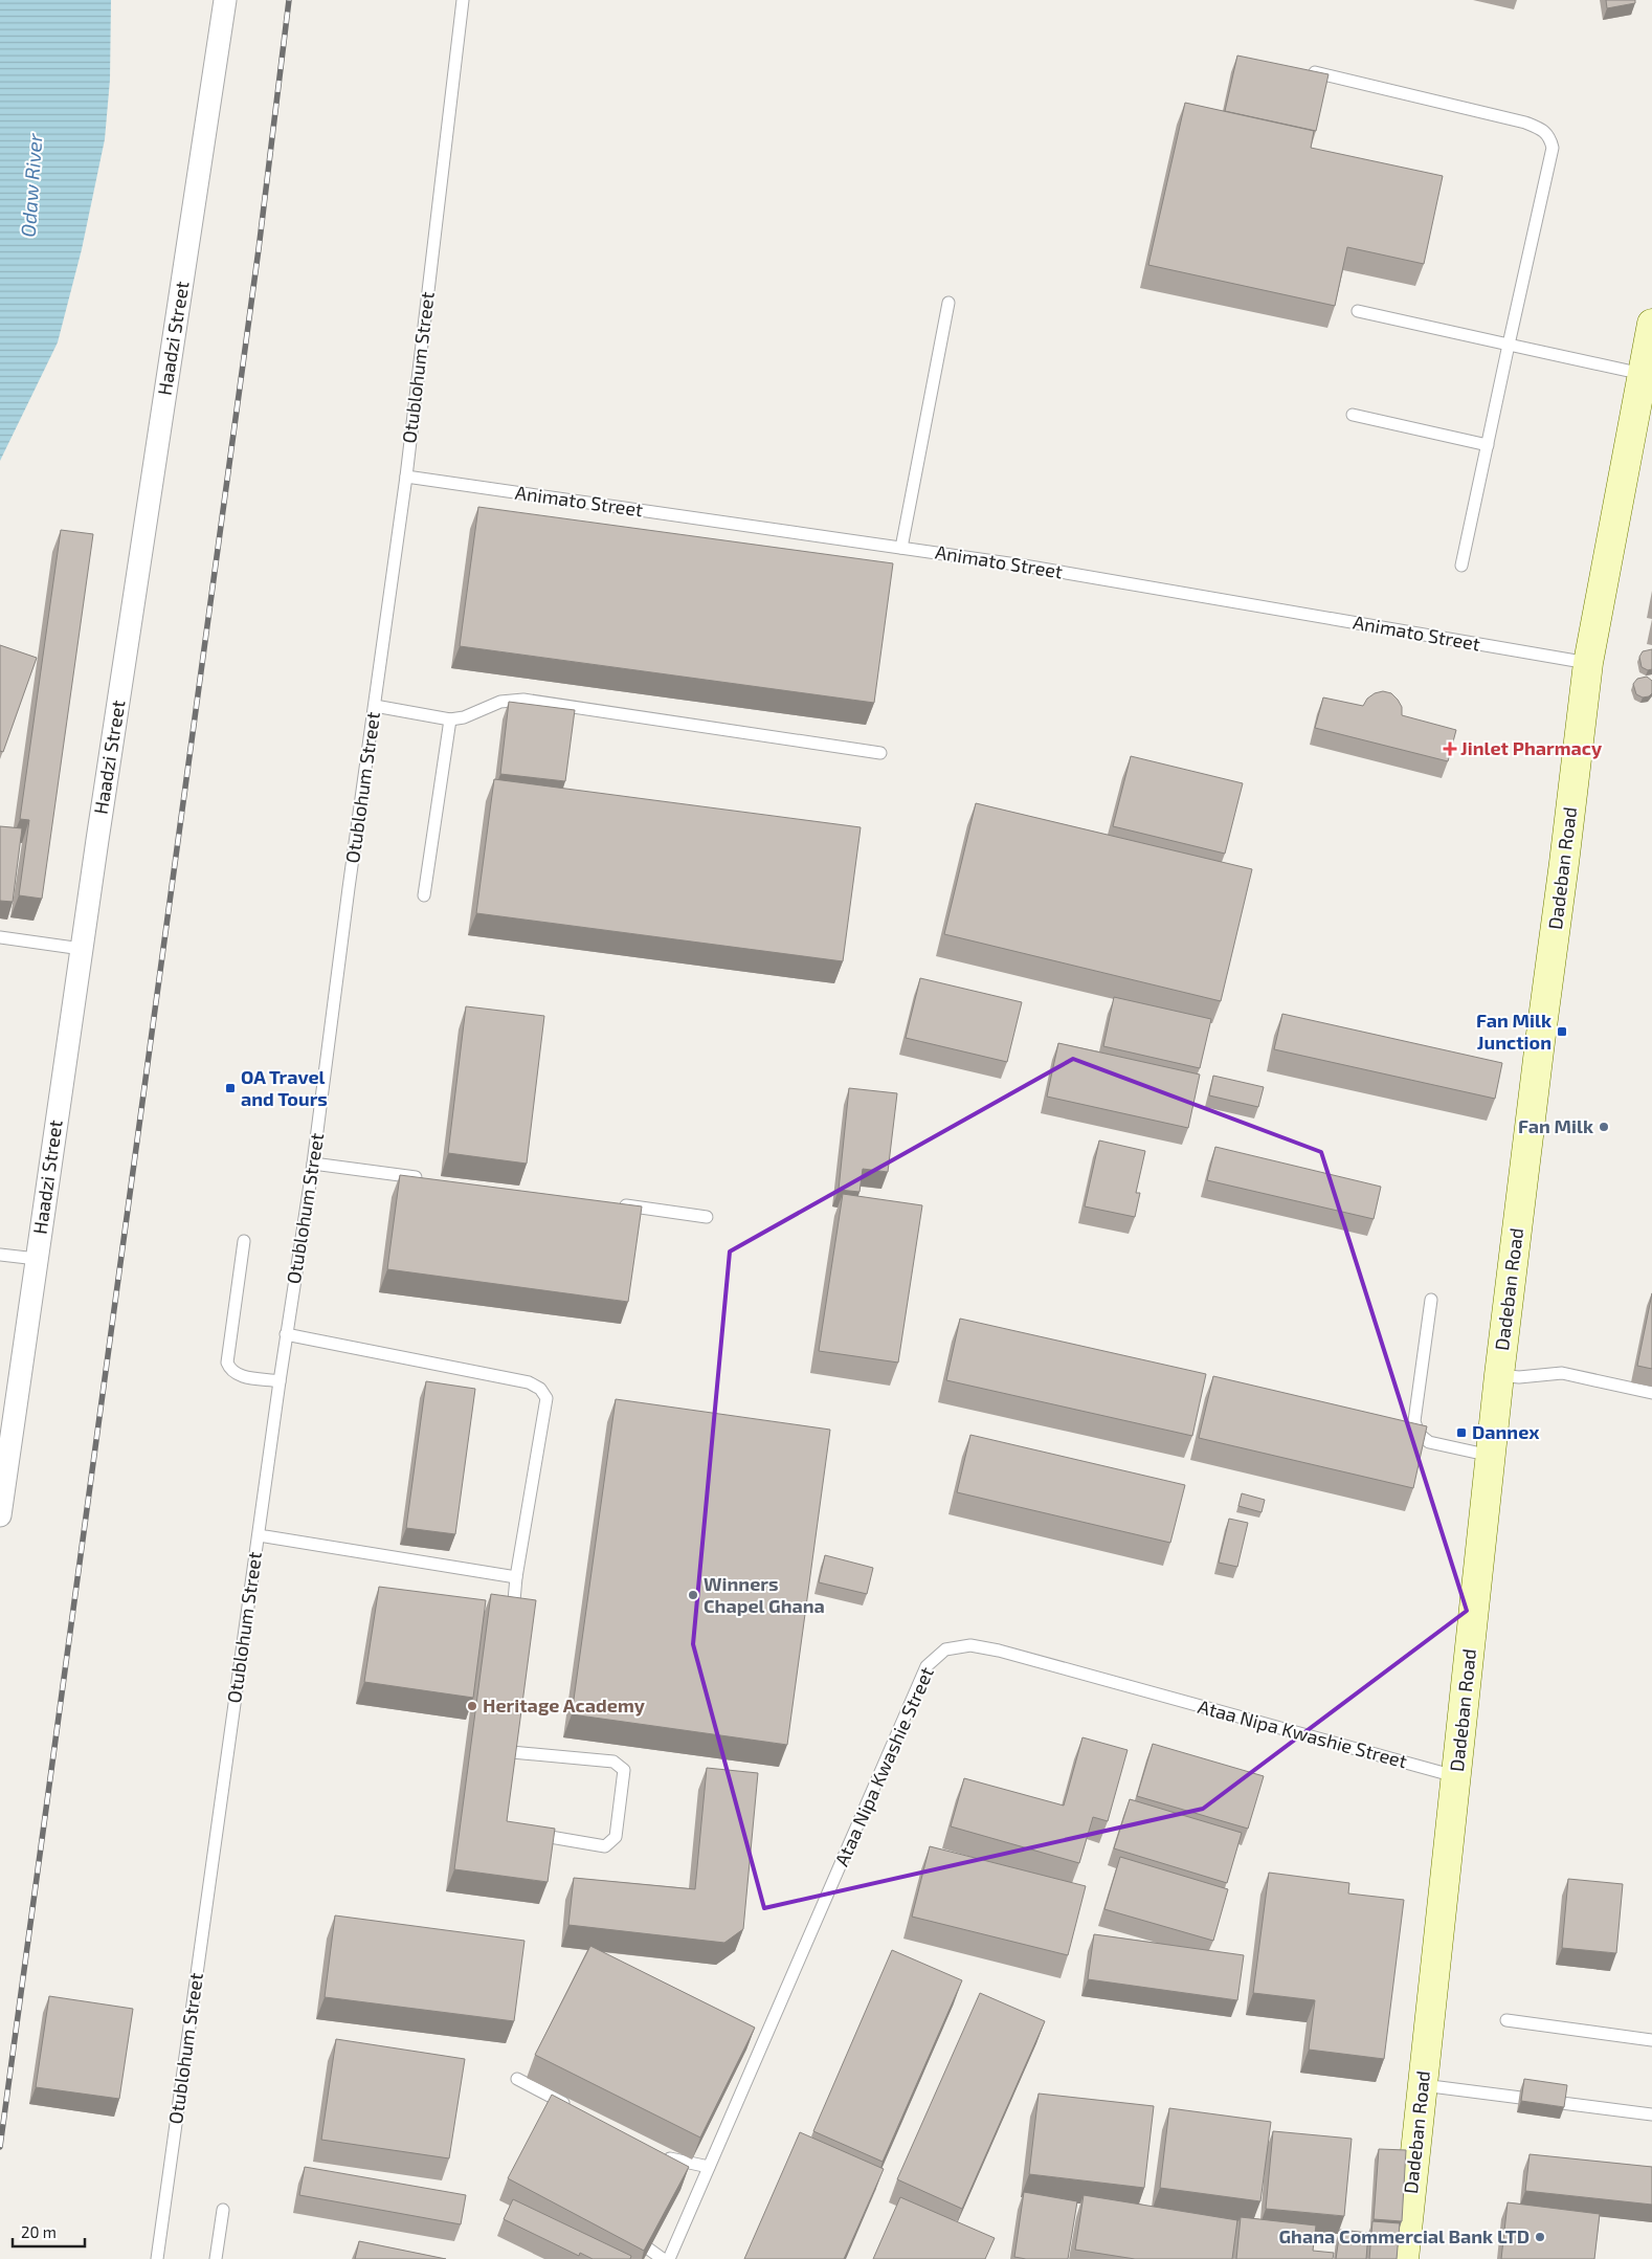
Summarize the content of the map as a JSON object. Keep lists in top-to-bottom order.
{
  "streets": {
    "street": ["Haadzi Street", "Dadeban Road"],
    "lane": ["Otublohum Street", "Animato Street", "Ataa Nipa Kwashie Street"]
  },
  "crossings": [
    ["Otublohum Street", "Animato Street"],
    ["Animato Street", "Dadeban Road"],
    ["Dadeban Road", "Ataa Nipa Kwashie Street"]
  ],
  "water": ["Odaw River"],
  "places": {
    "health": ["Jinlet Pharmacy"],
    "transit": ["Fan Milk Junction", "OA Travel and Tours", "Dannex"],
    "other": [
      "Fan Milk",
      "Winners Chapel Ghana",
      "Heritage Academy",
      "Ghana Commercial Bank LTD"
    ]
  },
  "scale_bar": "20 m"
}
